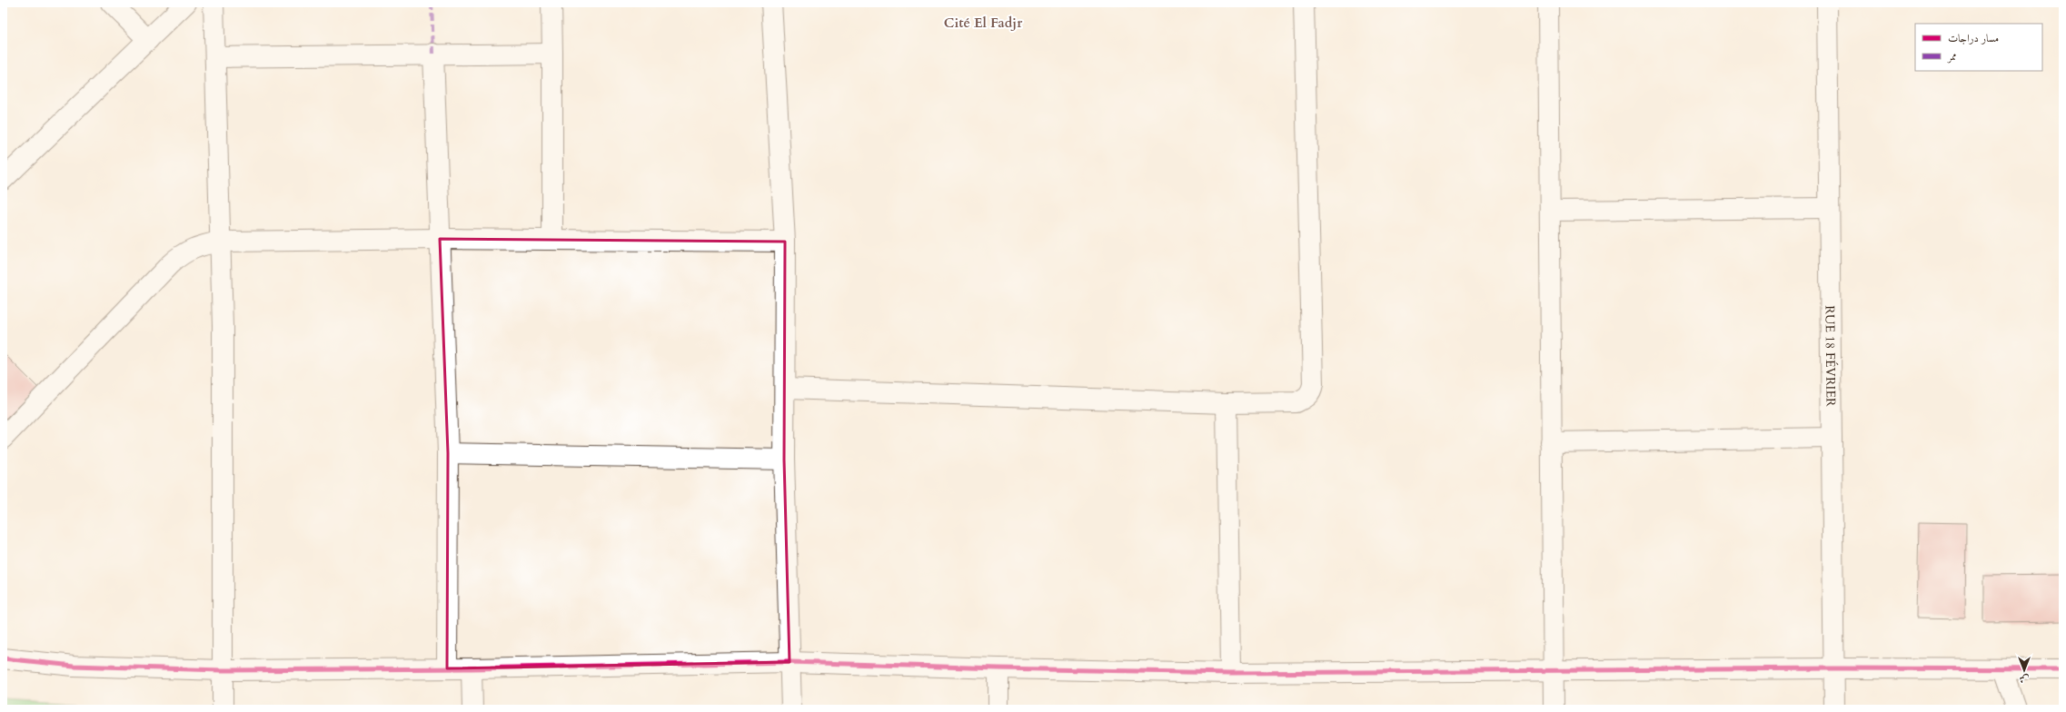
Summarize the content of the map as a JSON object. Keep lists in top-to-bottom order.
{
  "streets": {
    "street": ["RUE 18 FÉVRIER"]
  },
  "districts": ["Cité El Fadjr"],
  "legend": ["مسار دراجات", "ممر"],
  "north": "bottom"
}
